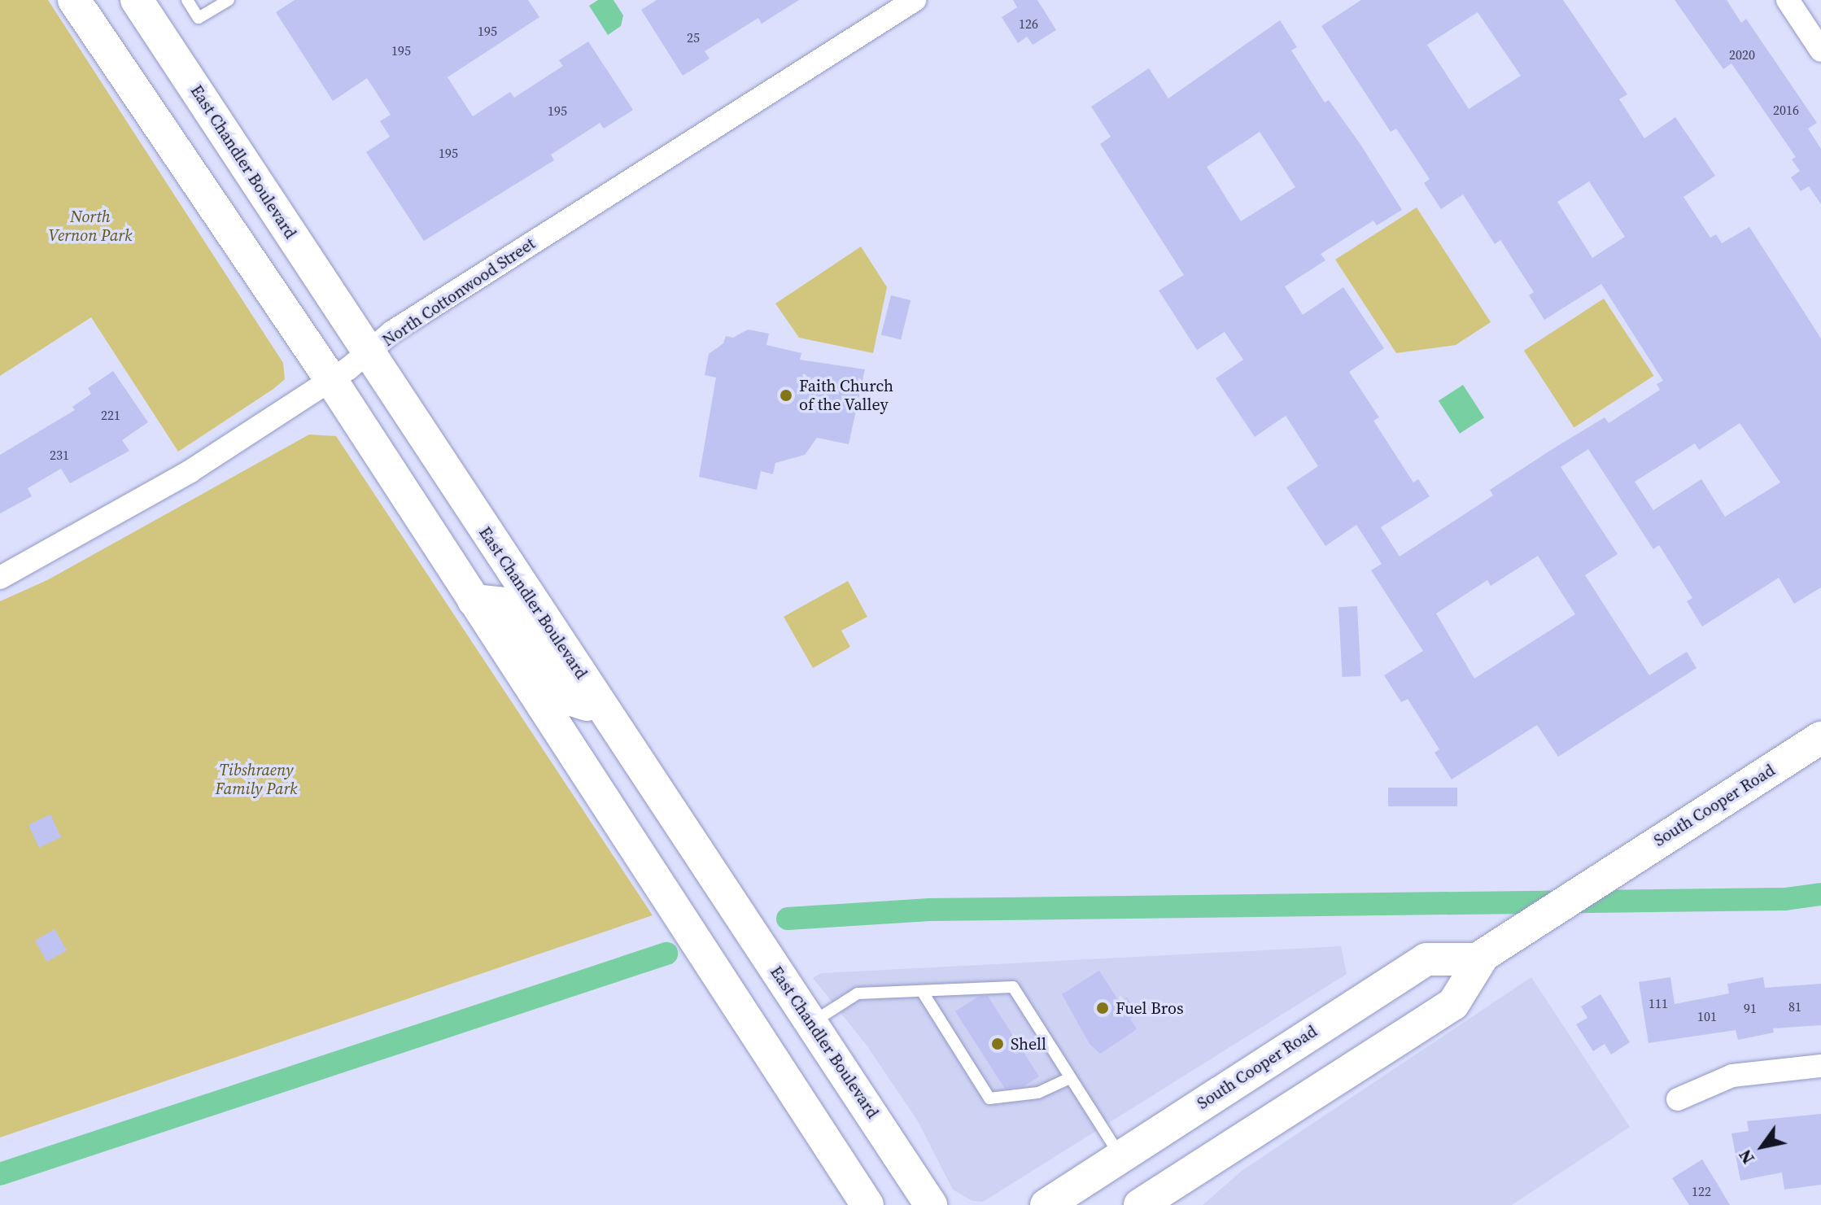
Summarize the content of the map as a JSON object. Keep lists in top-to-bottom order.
{
  "streets": {
    "main road": ["East Chandler Boulevard", "South Cooper Road"],
    "street": ["North Cottonwood Street"]
  },
  "crossings": [
    ["East Chandler Boulevard", "North Cottonwood Street"]
  ],
  "parks": ["North Vernon Park", "Tibshraeny Family Park"],
  "places": ["Faith Church of the Valley", "Fuel Bros", "Shell"],
  "house_numbers": [
    "126",
    "195",
    "25",
    "195",
    "2020",
    "2016",
    "195",
    "195",
    "221",
    "231",
    "111",
    "81",
    "91",
    "101",
    "122"
  ],
  "north": "bottom left"
}
